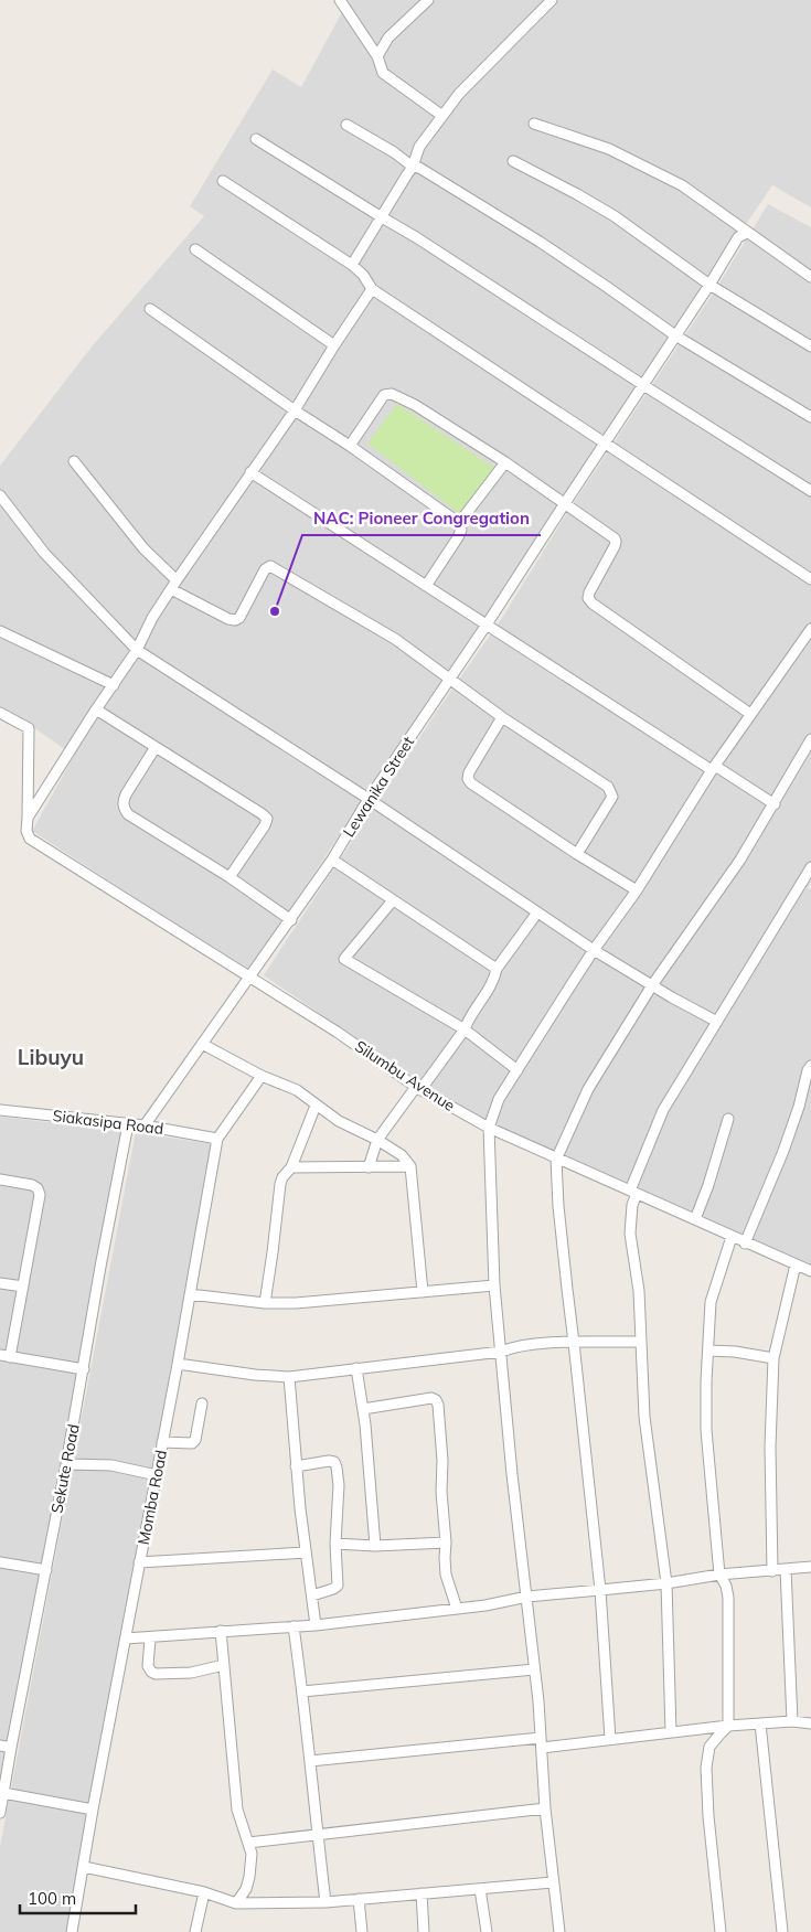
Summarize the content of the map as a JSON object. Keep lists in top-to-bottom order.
{
  "streets": {
    "street": [
      "Lewanika Street",
      "Silumbu Avenue",
      "Siakasipa Road",
      "Sekute Road",
      "Momba Road"
    ]
  },
  "crossings": [
    ["Lewanika Street", "Silumbu Avenue"],
    ["Lewanika Street", "Siakasipa Road"],
    ["Siakasipa Road", "Sekute Road"],
    ["Siakasipa Road", "Momba Road"]
  ],
  "districts": ["Libuyu"],
  "places": ["NAC: Pioneer Congregation"],
  "scale_bar": "100 m"
}
